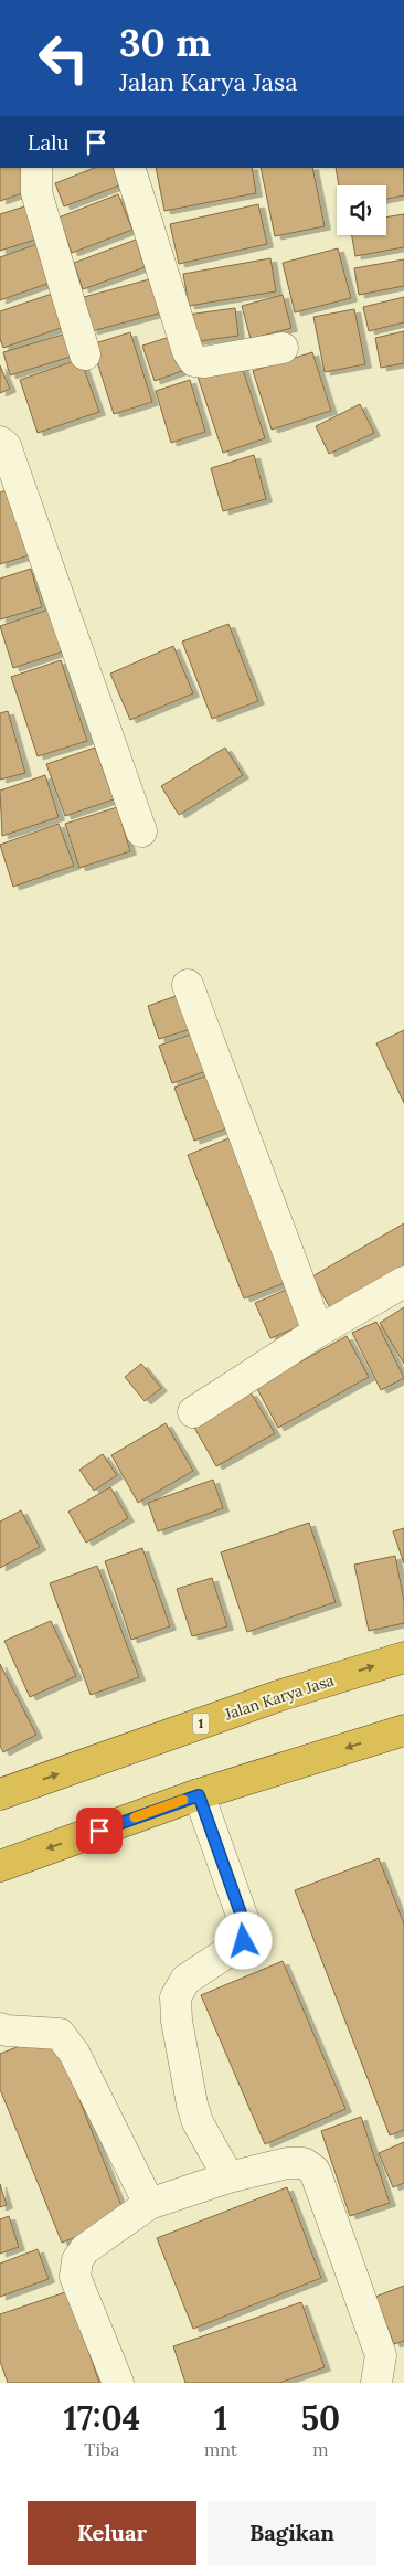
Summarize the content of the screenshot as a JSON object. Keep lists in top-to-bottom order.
{
  "streets": {
    "highway": ["Jalan Karya Jasa", "1"]
  },
  "page": {
    "turn": ["30 m", "Jalan Karya Jasa"],
    "then": "Lalu",
    "eta": [
      "17:04",
      "Tiba",
      "1",
      "mnt",
      "50",
      "m"
    ],
    "buttons": ["Keluar", "Bagikan"]
  }
}
